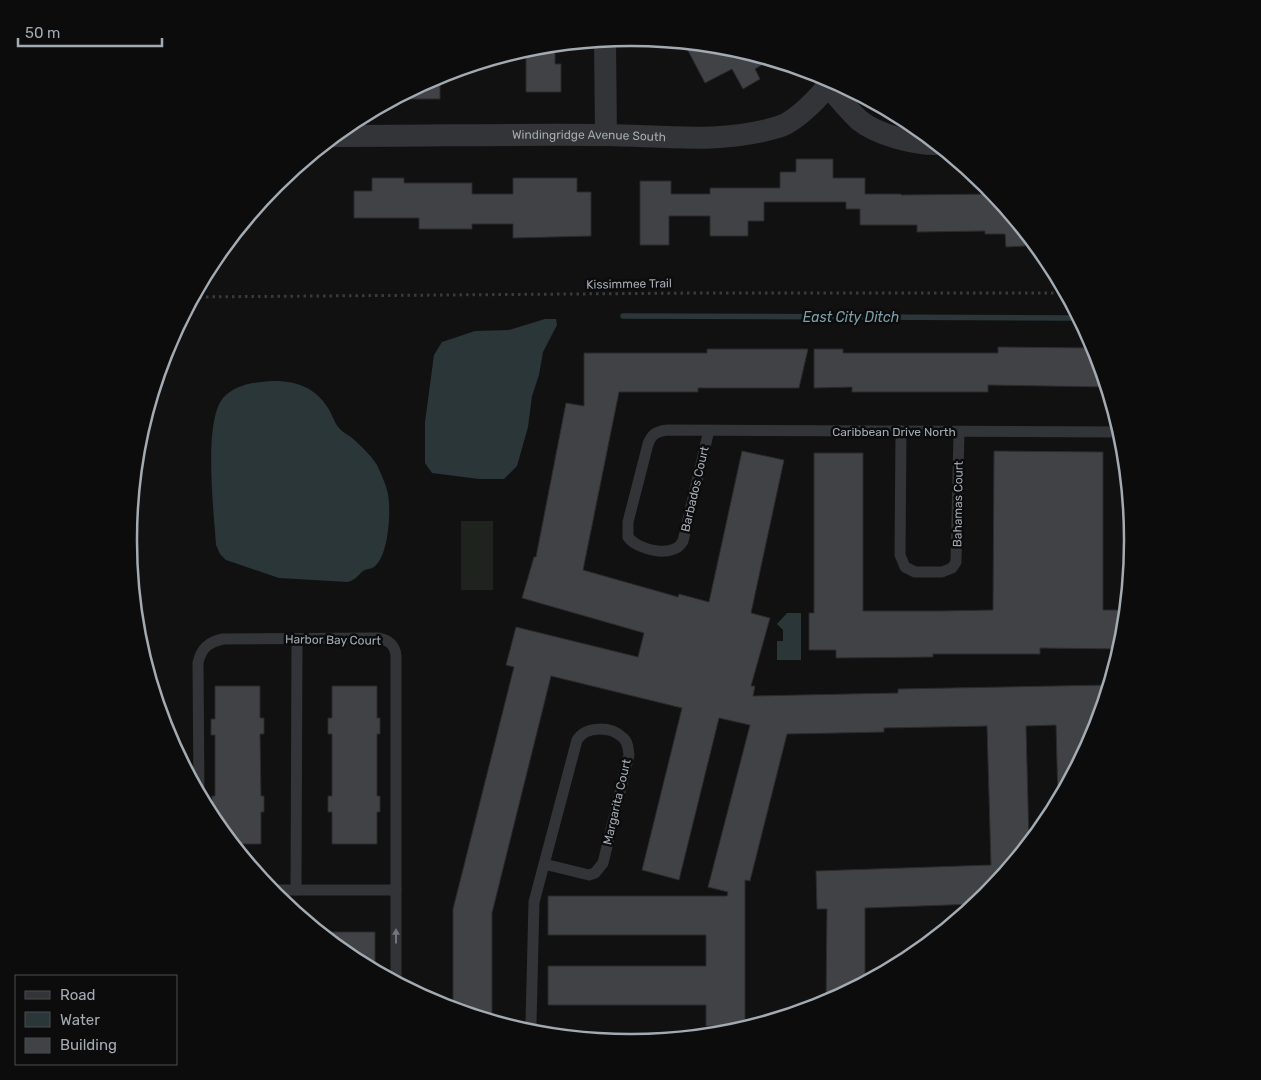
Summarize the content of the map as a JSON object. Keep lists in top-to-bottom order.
{
  "streets": {
    "street": ["Windingridge Avenue South"],
    "lane": [
      "Caribbean Drive North",
      "Barbados Court",
      "Bahamas Court",
      "Harbor Bay Court",
      "Margarita Court"
    ],
    "path": ["Kissimmee Trail"]
  },
  "crossings": [
    ["Caribbean Drive North", "Barbados Court"],
    ["Caribbean Drive North", "Bahamas Court"]
  ],
  "water": ["East City Ditch"],
  "legend": ["Road", "Water", "Building"],
  "scale_bar": "50 m"
}
